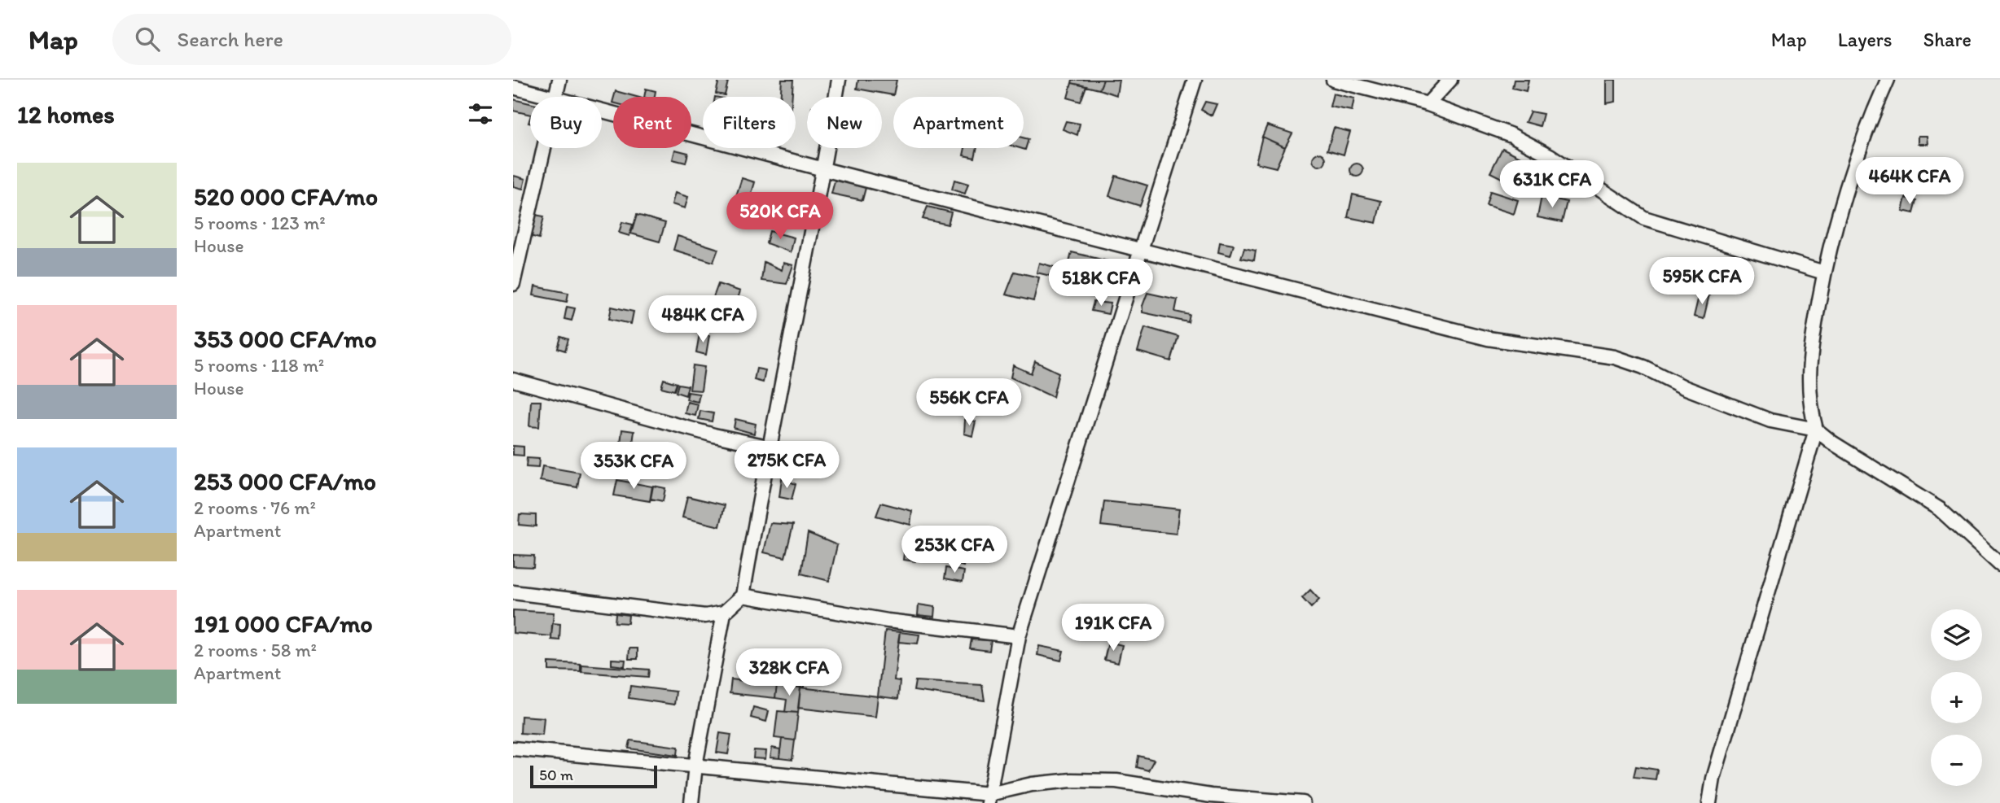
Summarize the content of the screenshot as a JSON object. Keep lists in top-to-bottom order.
{
  "scale_bar": "50 m",
  "page": {
    "header": "Map",
    "search": "Search here",
    "nav": ["Map", "Layers", "Share"],
    "heading": "12 homes",
    "chip": [
      "Buy",
      "Rent",
      "Filters",
      "New",
      "Apartment"
    ],
    "list": [
      {
        "name": "520 000 CFA/mo",
        "note": "5 rooms · 123 m² · House"
      },
      {
        "name": "353 000 CFA/mo",
        "note": "5 rooms · 118 m² · House"
      },
      {
        "name": "253 000 CFA/mo",
        "note": "2 rooms · 76 m² · Apartment"
      },
      {
        "name": "191 000 CFA/mo",
        "note": "2 rooms · 58 m² · Apartment"
      }
    ],
    "price": [
      "464K CFA",
      "631K CFA",
      "520K CFA",
      "595K CFA",
      "518K CFA",
      "484K CFA",
      "556K CFA",
      "275K CFA",
      "353K CFA",
      "253K CFA",
      "191K CFA",
      "328K CFA"
    ],
    "map_buttons": ["+", "−"],
    "scale": "50 m"
  }
}
